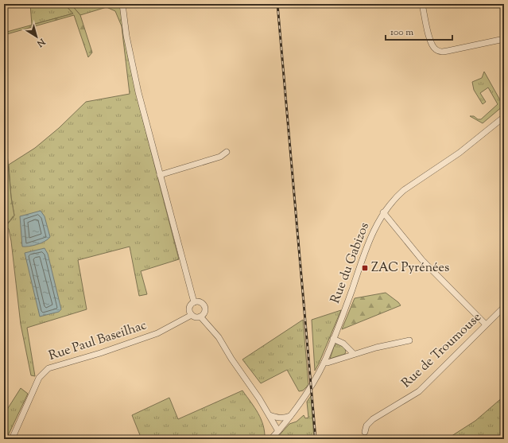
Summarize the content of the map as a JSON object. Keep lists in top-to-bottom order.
{
  "streets": {
    "street": ["Rue du Gabizos", "Rue Paul Baseilhac", "Rue de Troumouse"]
  },
  "places": {
    "transit": ["ZAC Pyrénées"]
  },
  "scale_bar": "100 m",
  "north": "bottom right"
}
